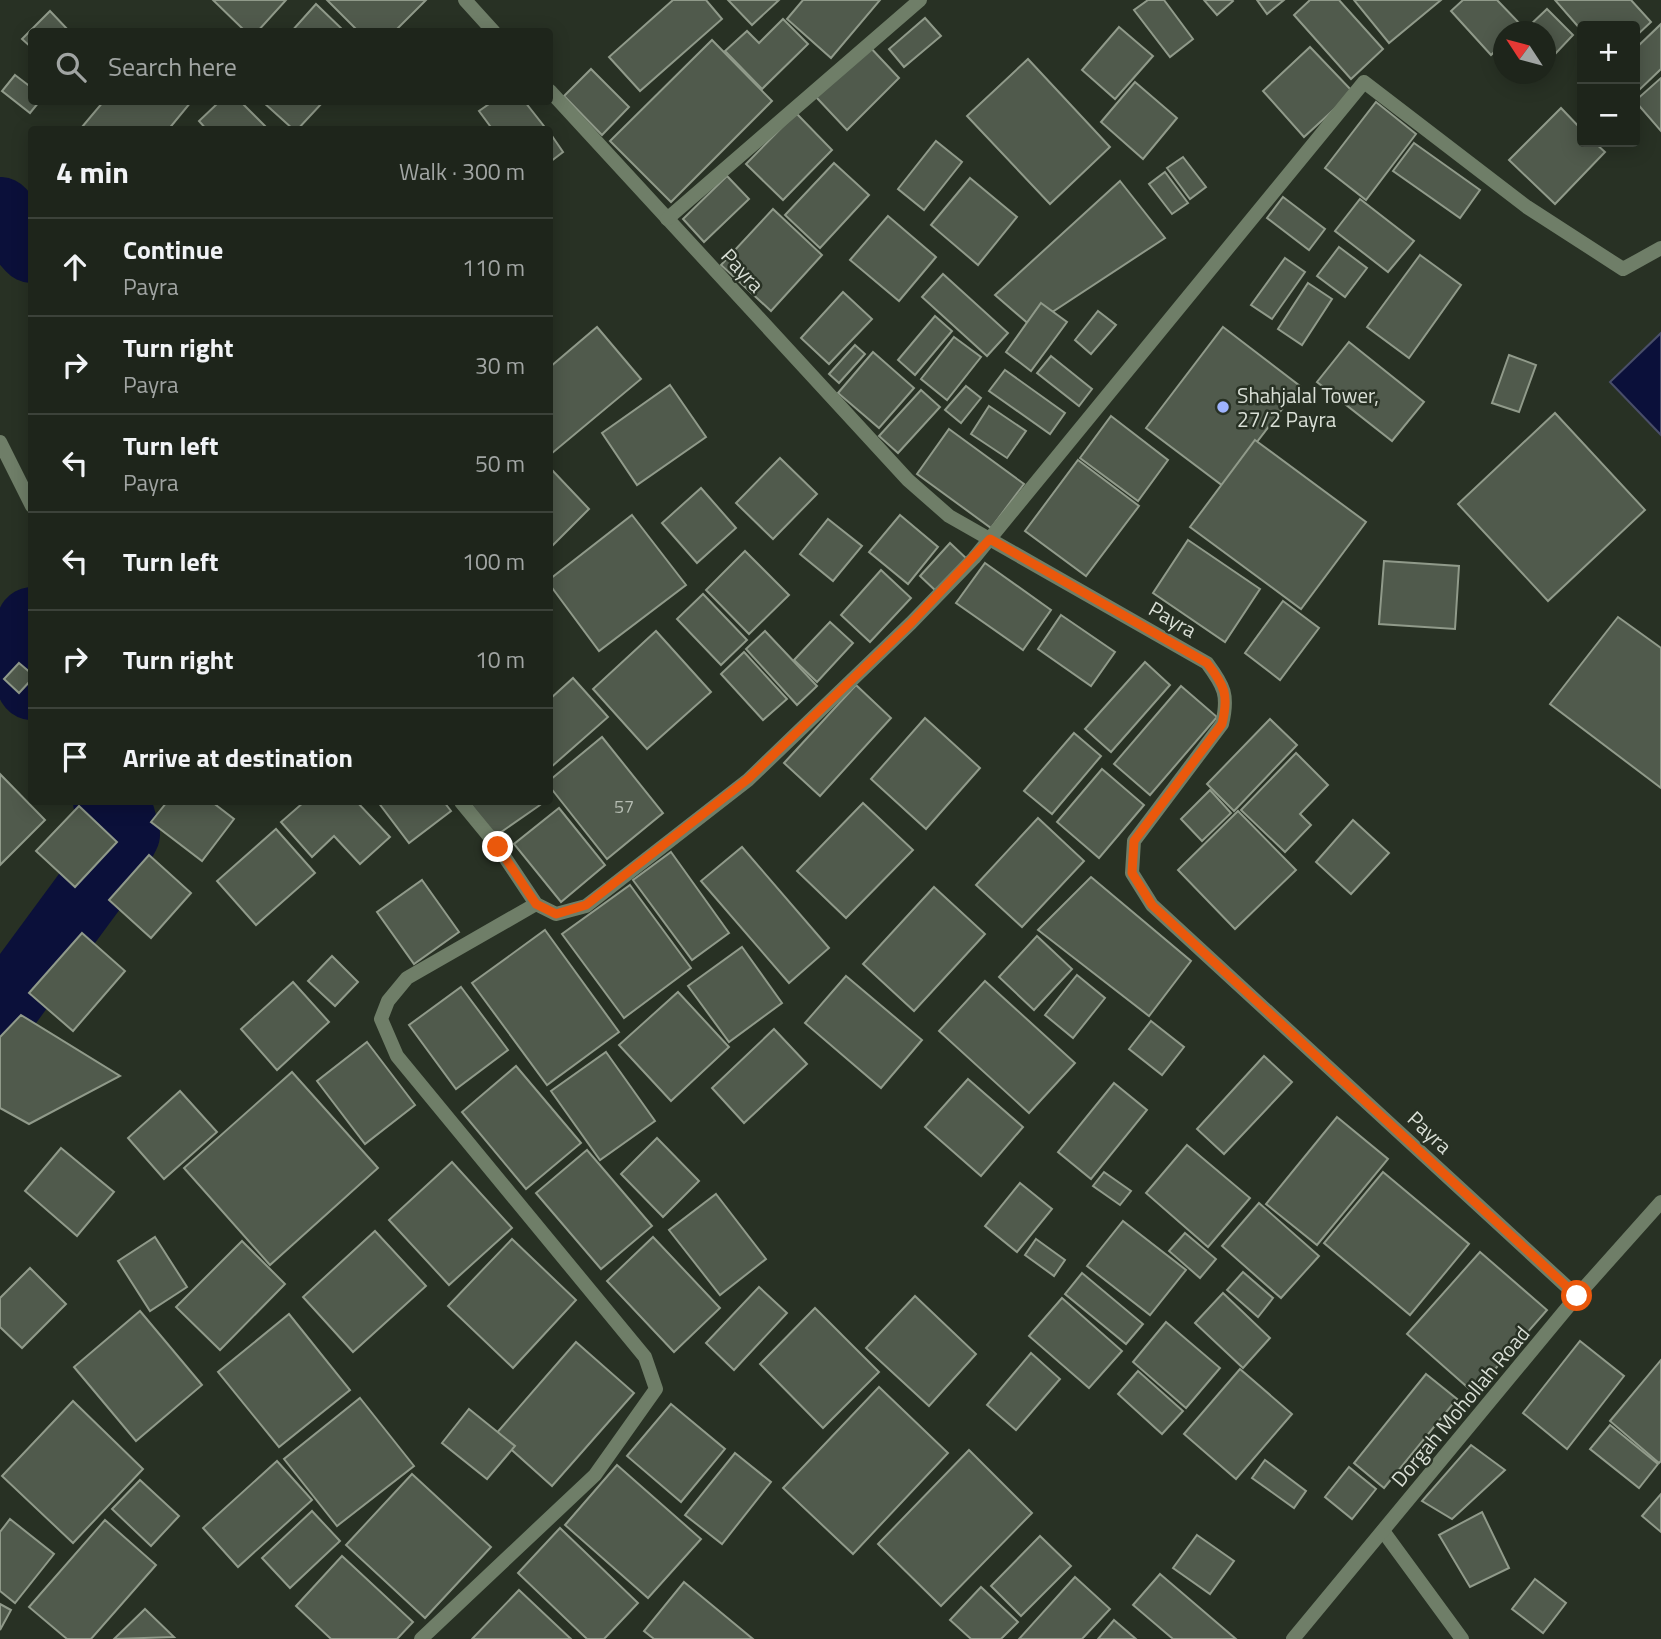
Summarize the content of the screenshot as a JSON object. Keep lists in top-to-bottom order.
{
  "streets": {
    "street": ["Payra", "Dorgah Mohollah Road"]
  },
  "crossings": [
    ["Payra", "Dorgah Mohollah Road"]
  ],
  "places": ["Shahjalal Tower, 27/2 Payra"],
  "house_numbers": ["57"],
  "north": "top left",
  "page": {
    "map_buttons": ["+", "−"],
    "search": "Search here",
    "heading": ["4 min", "Walk · 300 m"],
    "list": [
      ["Continue", "Payra", "110 m"],
      ["Turn right", "Payra", "30 m"],
      ["Turn left", "Payra", "50 m"],
      ["Turn left", "100 m"],
      ["Turn right", "10 m"],
      "Arrive at destination"
    ]
  }
}
